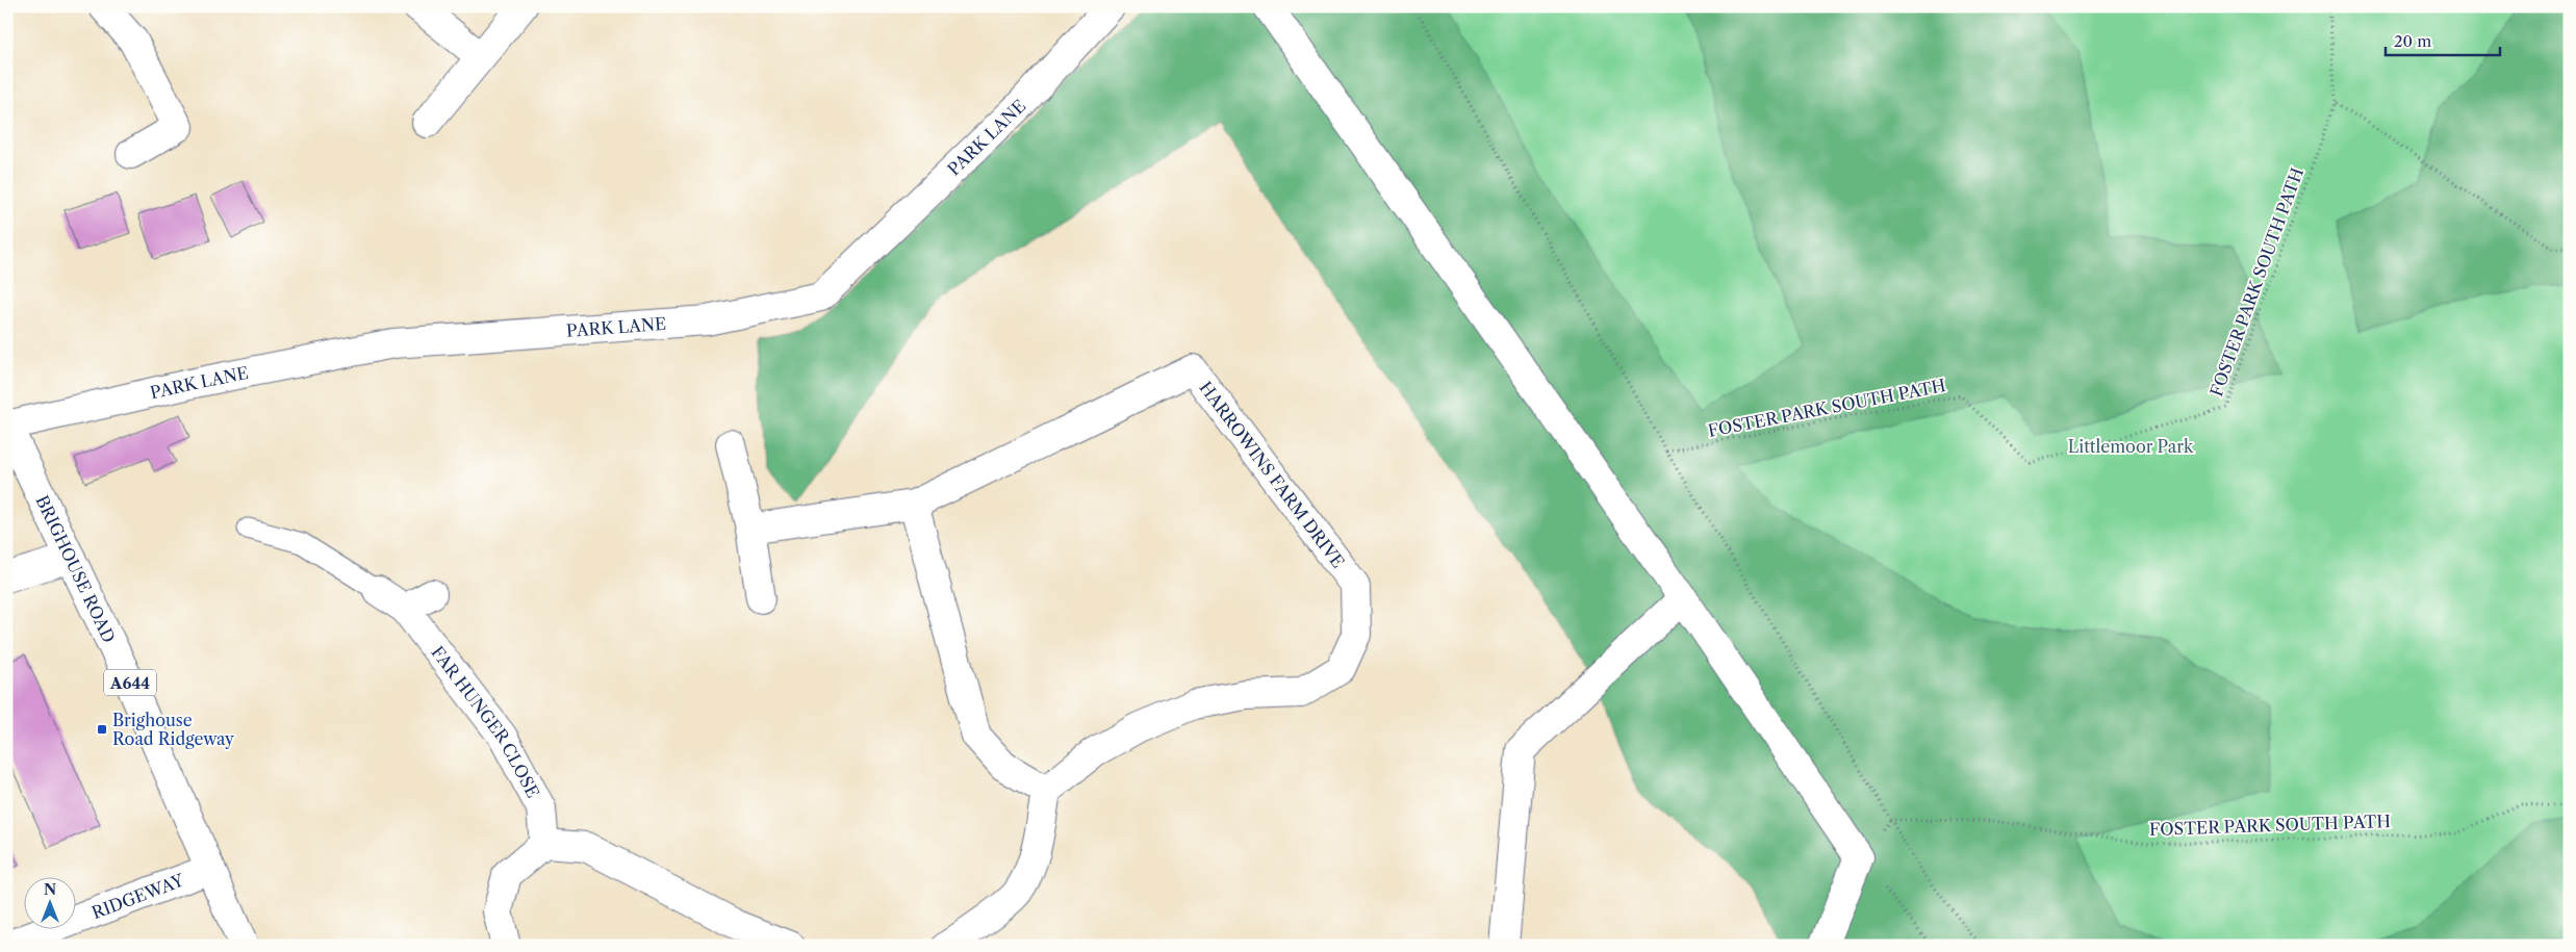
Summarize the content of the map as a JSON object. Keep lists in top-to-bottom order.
{
  "streets": {
    "street": [
      "PARK LANE",
      "HARROWINS FARM DRIVE",
      "BRIGHOUSE ROAD",
      "A644",
      "FAR HUNGER CLOSE",
      "RIDGEWAY"
    ],
    "path": ["FOSTER PARK SOUTH PATH"]
  },
  "crossings": [
    ["PARK LANE", "BRIGHOUSE ROAD"],
    ["BRIGHOUSE ROAD", "RIDGEWAY"]
  ],
  "parks": ["Littlemoor Park"],
  "places": {
    "transit": ["Brighouse Road Ridgeway"]
  },
  "scale_bar": "20 m",
  "north": "top"
}
